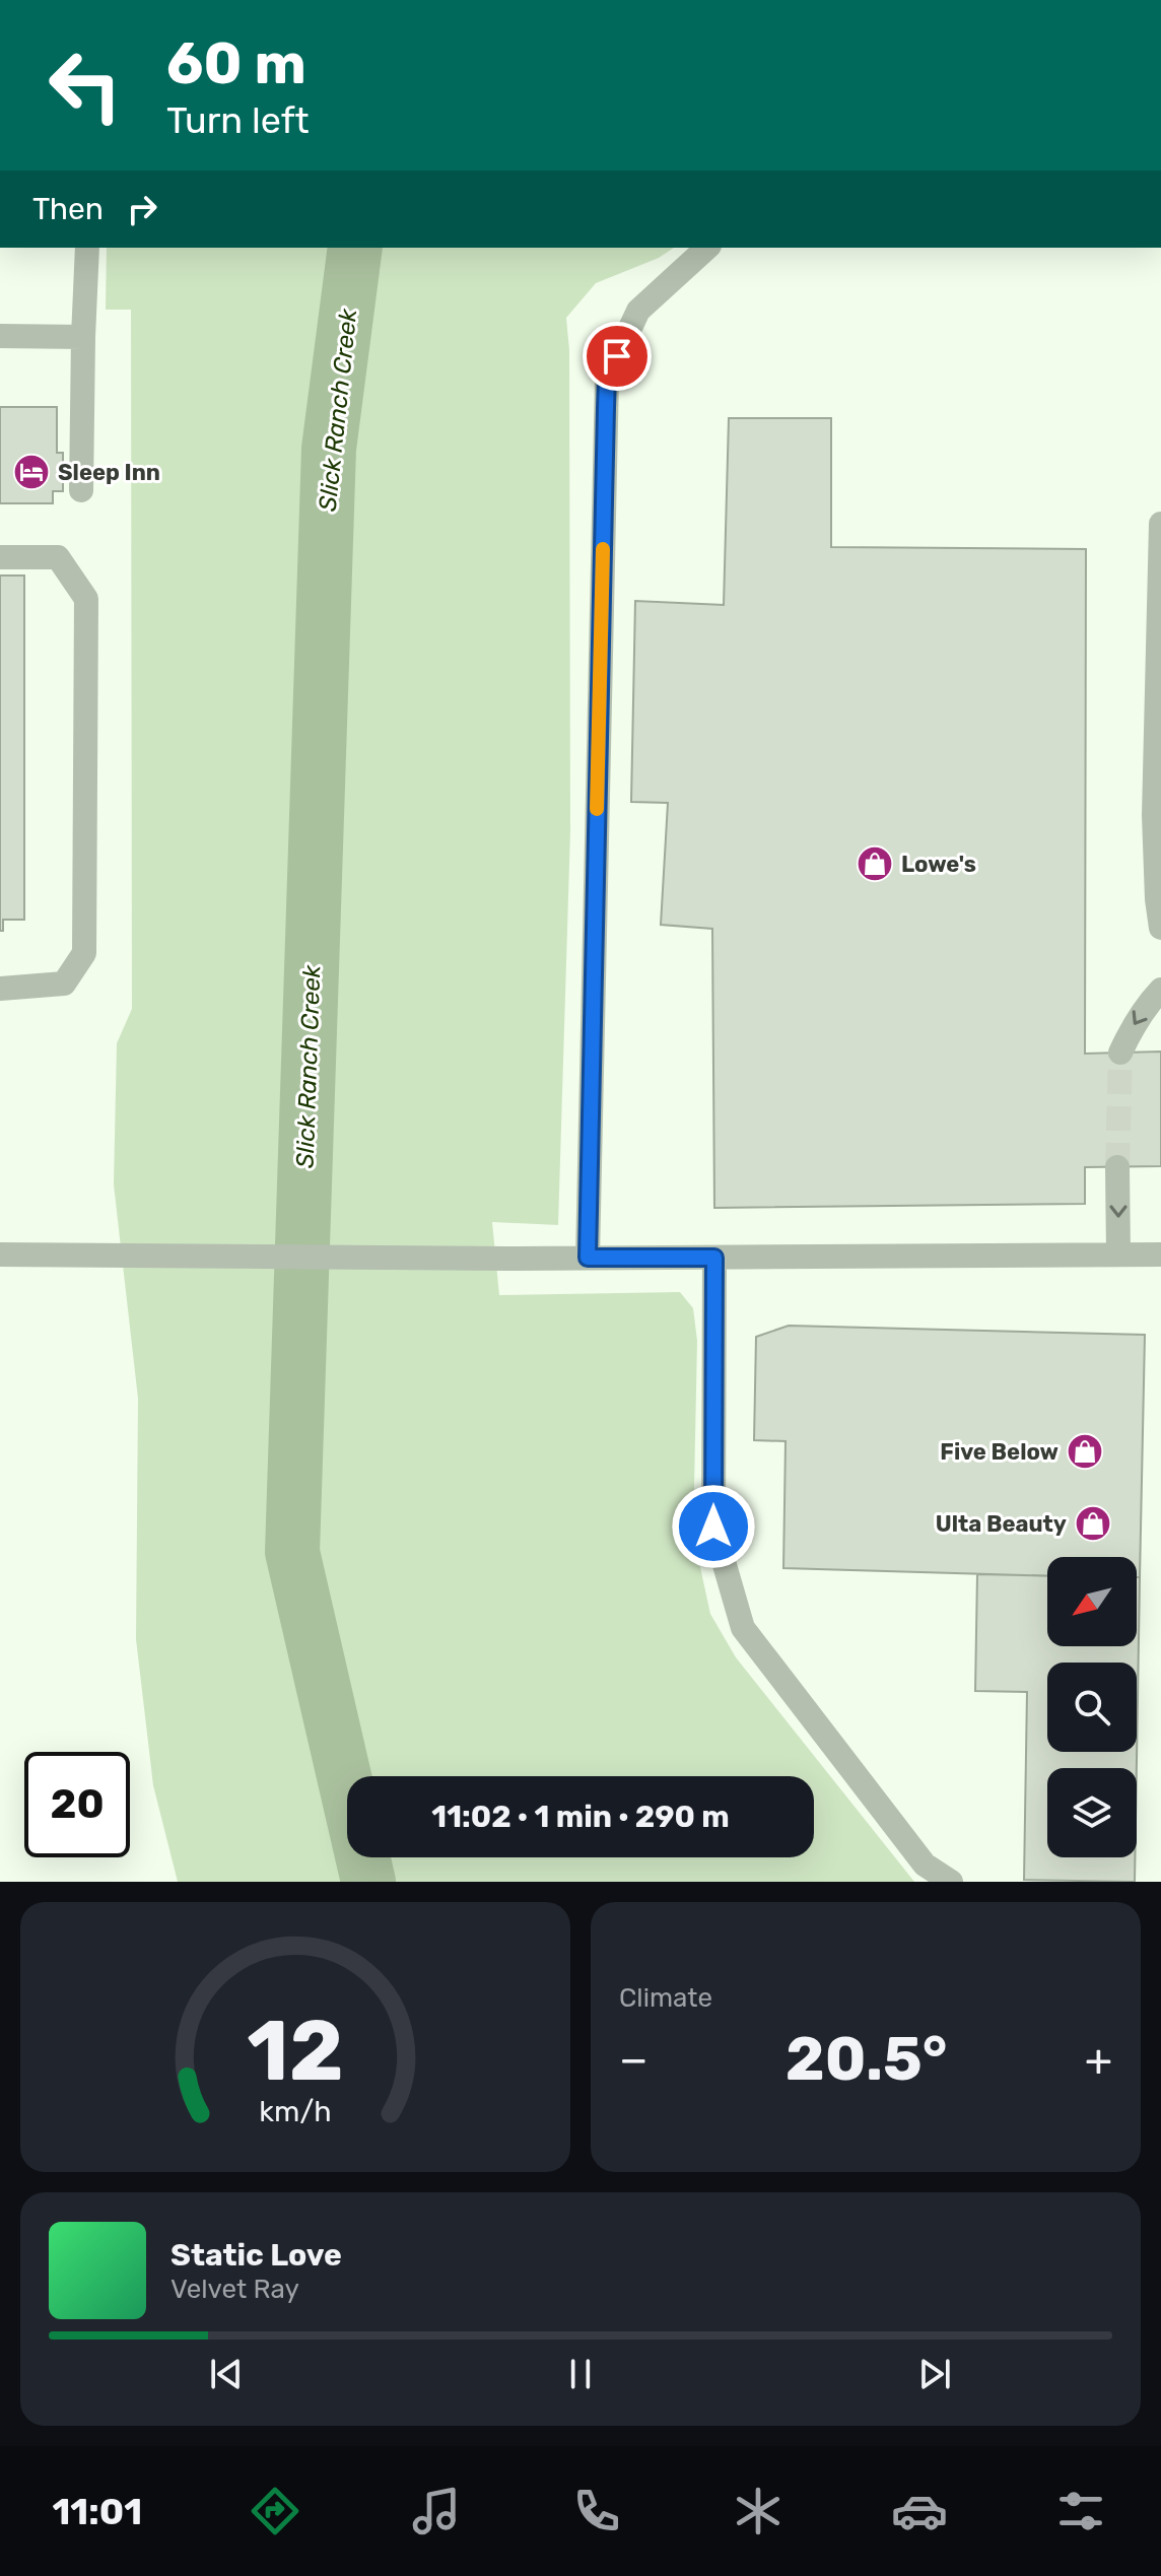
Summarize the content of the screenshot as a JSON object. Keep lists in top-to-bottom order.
{
  "water": ["Slick Ranch Creek"],
  "places": {
    "hotel": ["Sleep Inn"],
    "shop": ["Lowe's", "Five Below", "Ulta Beauty"]
  },
  "north": "bottom left",
  "page": {
    "turn": ["60 m", "Turn left"],
    "then": "Then",
    "limit": "20",
    "trip": "11:02 · 1 min · 290 m",
    "tile": "Climate",
    "heat": ["−", "20.5°", "+"],
    "song": ["Static Love", "Velvet Ray"],
    "tabs": "11:01",
    "gauge": ["12", "km/h"]
  }
}
